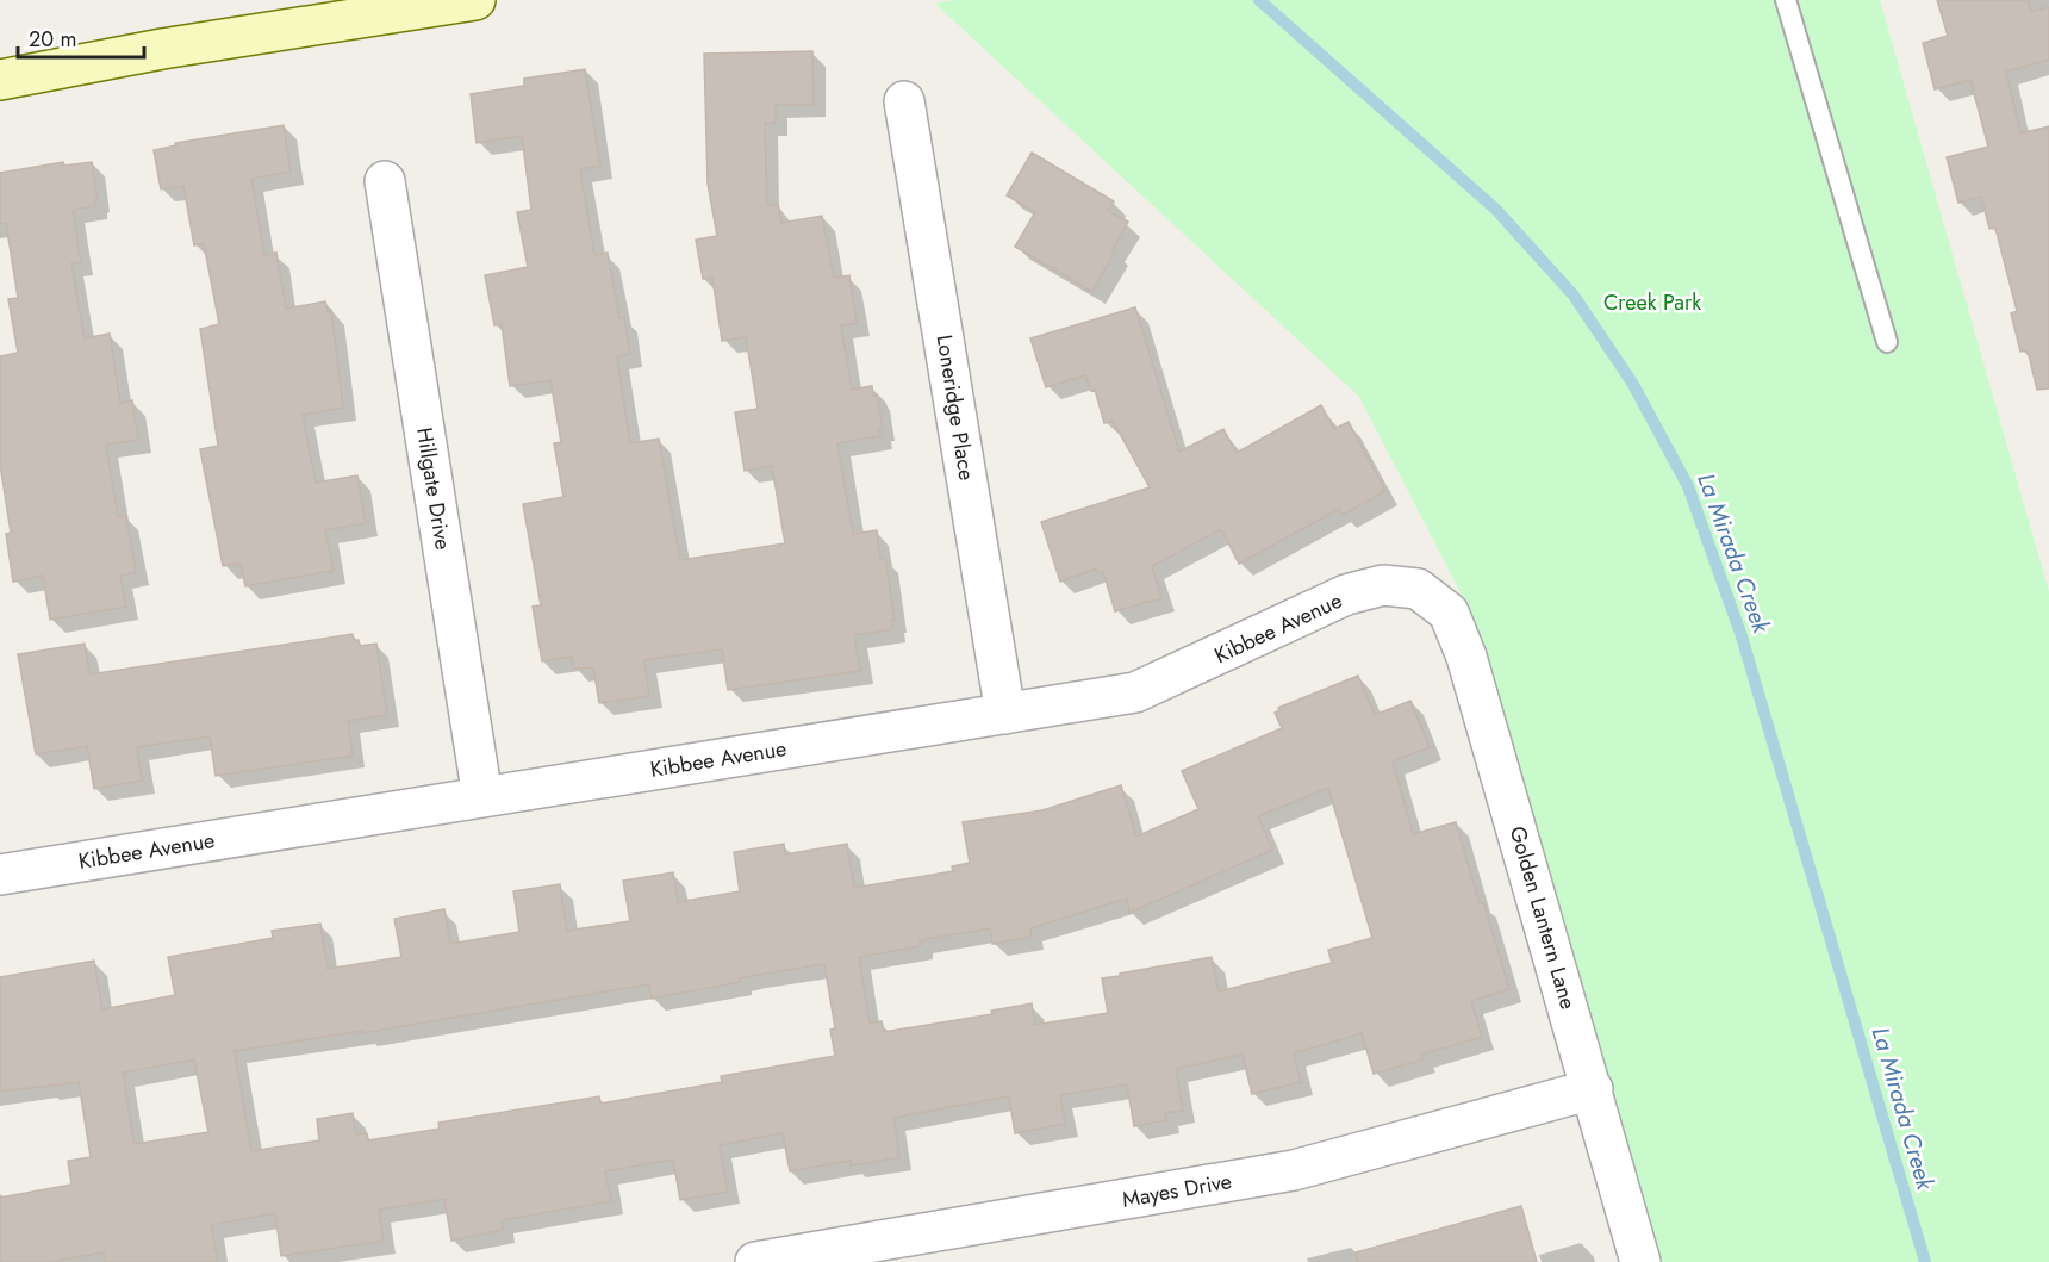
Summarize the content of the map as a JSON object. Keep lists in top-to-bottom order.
{
  "streets": {
    "street": [
      "Loneridge Place",
      "Hillgate Drive",
      "Kibbee Avenue",
      "Golden Lantern Lane",
      "Mayes Drive"
    ]
  },
  "crossings": [
    ["Loneridge Place", "Kibbee Avenue"],
    ["Hillgate Drive", "Kibbee Avenue"],
    ["Kibbee Avenue", "Golden Lantern Lane"],
    ["Golden Lantern Lane", "Mayes Drive"]
  ],
  "water": ["La Mirada Creek"],
  "parks": ["Creek Park"],
  "scale_bar": "20 m"
}
